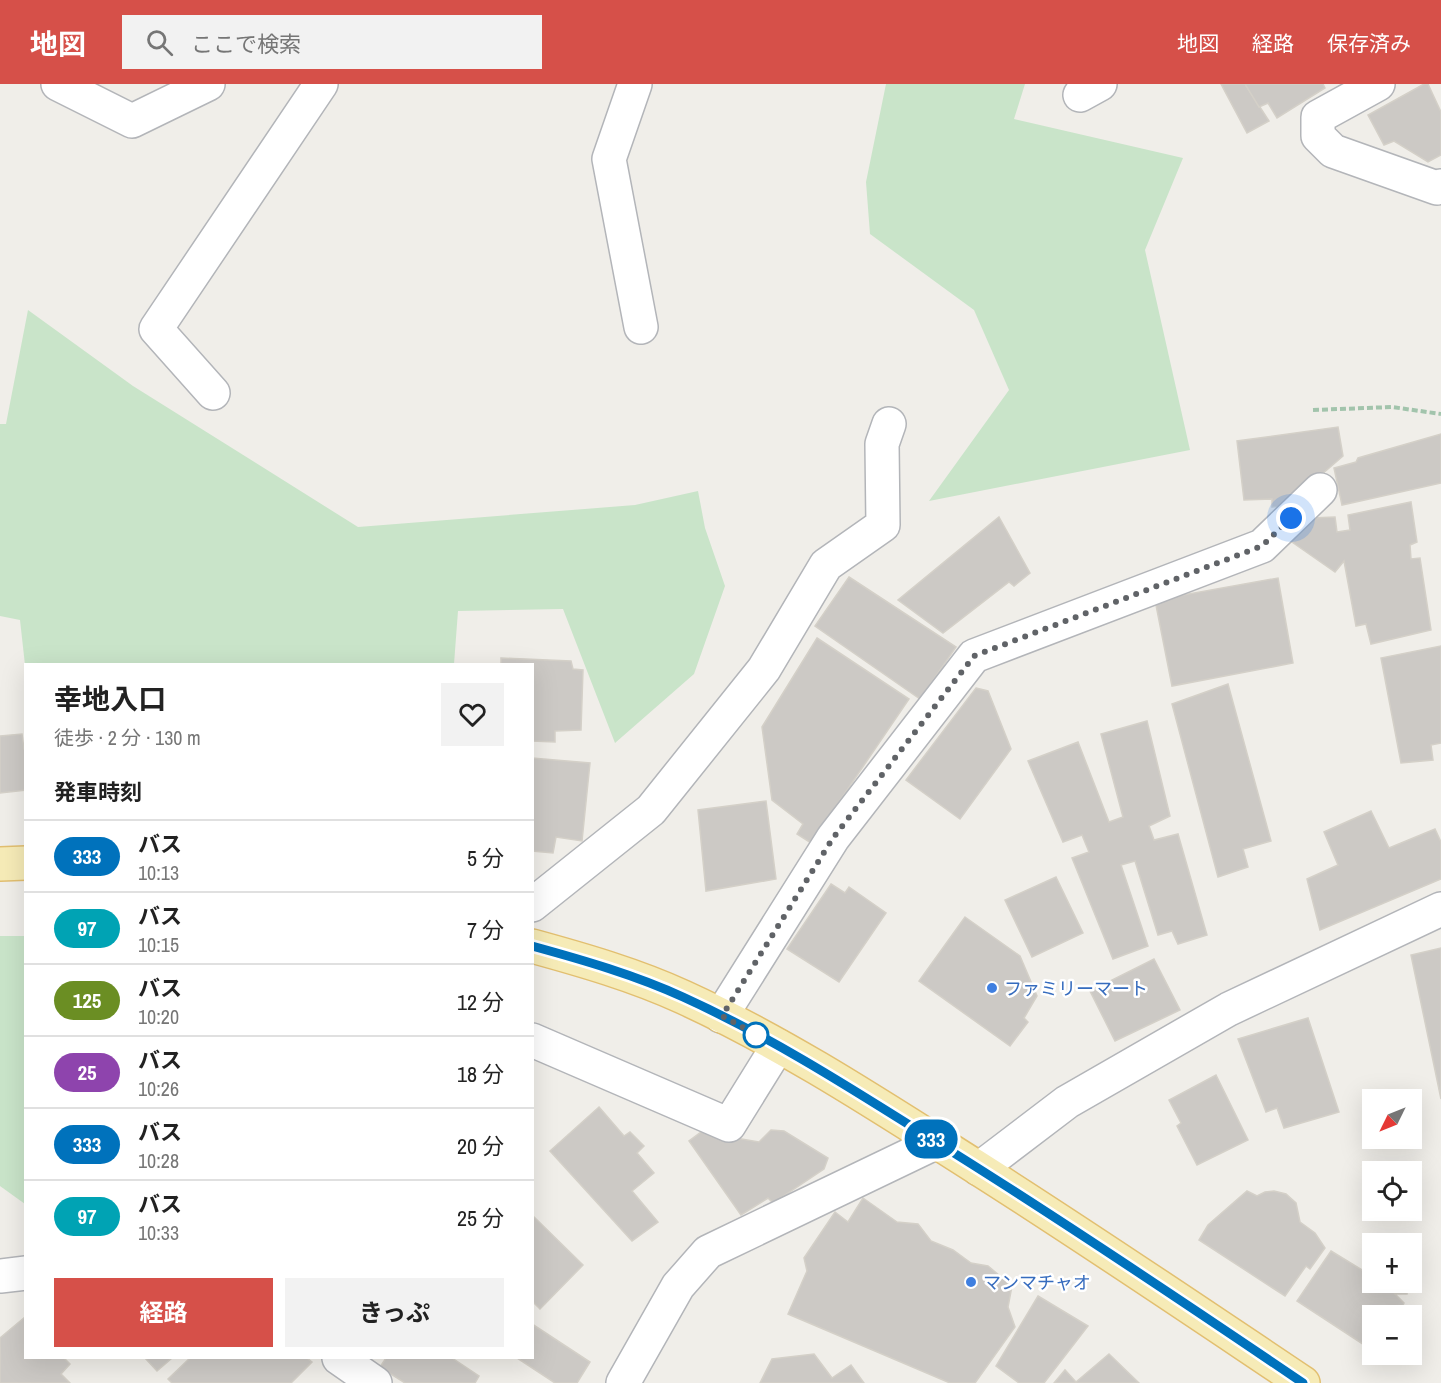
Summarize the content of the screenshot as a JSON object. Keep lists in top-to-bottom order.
{
  "places": ["ファミリーマート", "マンマチャオ"],
  "lines": ["bus line 333"],
  "north": "bottom left",
  "page": {
    "header": "地図",
    "search": "ここで検索",
    "nav": ["地図", "経路", "保存済み"],
    "on_map": "333",
    "heading": [
      ["幸地入口", "徒歩 · 2 分 · 130 m"],
      "発車時刻"
    ],
    "list": [
      {
        "mark": "333",
        "name": "バス",
        "note": "10:13",
        "value": "5 分"
      },
      {
        "mark": "97",
        "name": "バス",
        "note": "10:15",
        "value": "7 分"
      },
      {
        "mark": "125",
        "name": "バス",
        "note": "10:20",
        "value": "12 分"
      },
      {
        "mark": "25",
        "name": "バス",
        "note": "10:26",
        "value": "18 分"
      },
      {
        "mark": "333",
        "name": "バス",
        "note": "10:28",
        "value": "20 分"
      },
      {
        "mark": "97",
        "name": "バス",
        "note": "10:33",
        "value": "25 分"
      }
    ],
    "map_buttons": ["+", "−"],
    "buttons": ["経路", "きっぷ"]
  }
}
